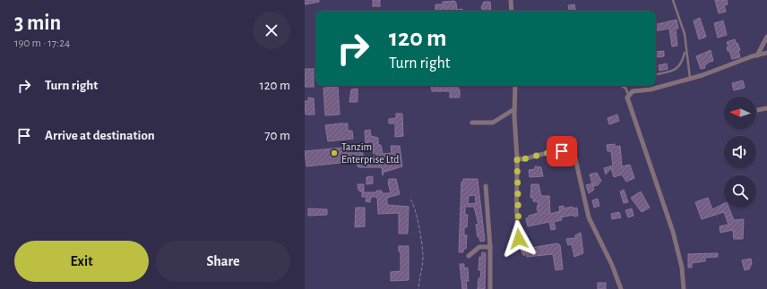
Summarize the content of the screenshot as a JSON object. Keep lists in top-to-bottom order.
{
  "places": ["Tanzim Enterprise Ltd"],
  "north": "left",
  "page": {
    "heading": ["3 min", "190 m · 17:24"],
    "turn": ["120 m", "Turn right"],
    "list": [
      {
        "name": "Turn right",
        "value": "120 m"
      },
      {
        "name": "Arrive at destination",
        "value": "70 m"
      }
    ],
    "buttons": ["Exit", "Share"]
  }
}
